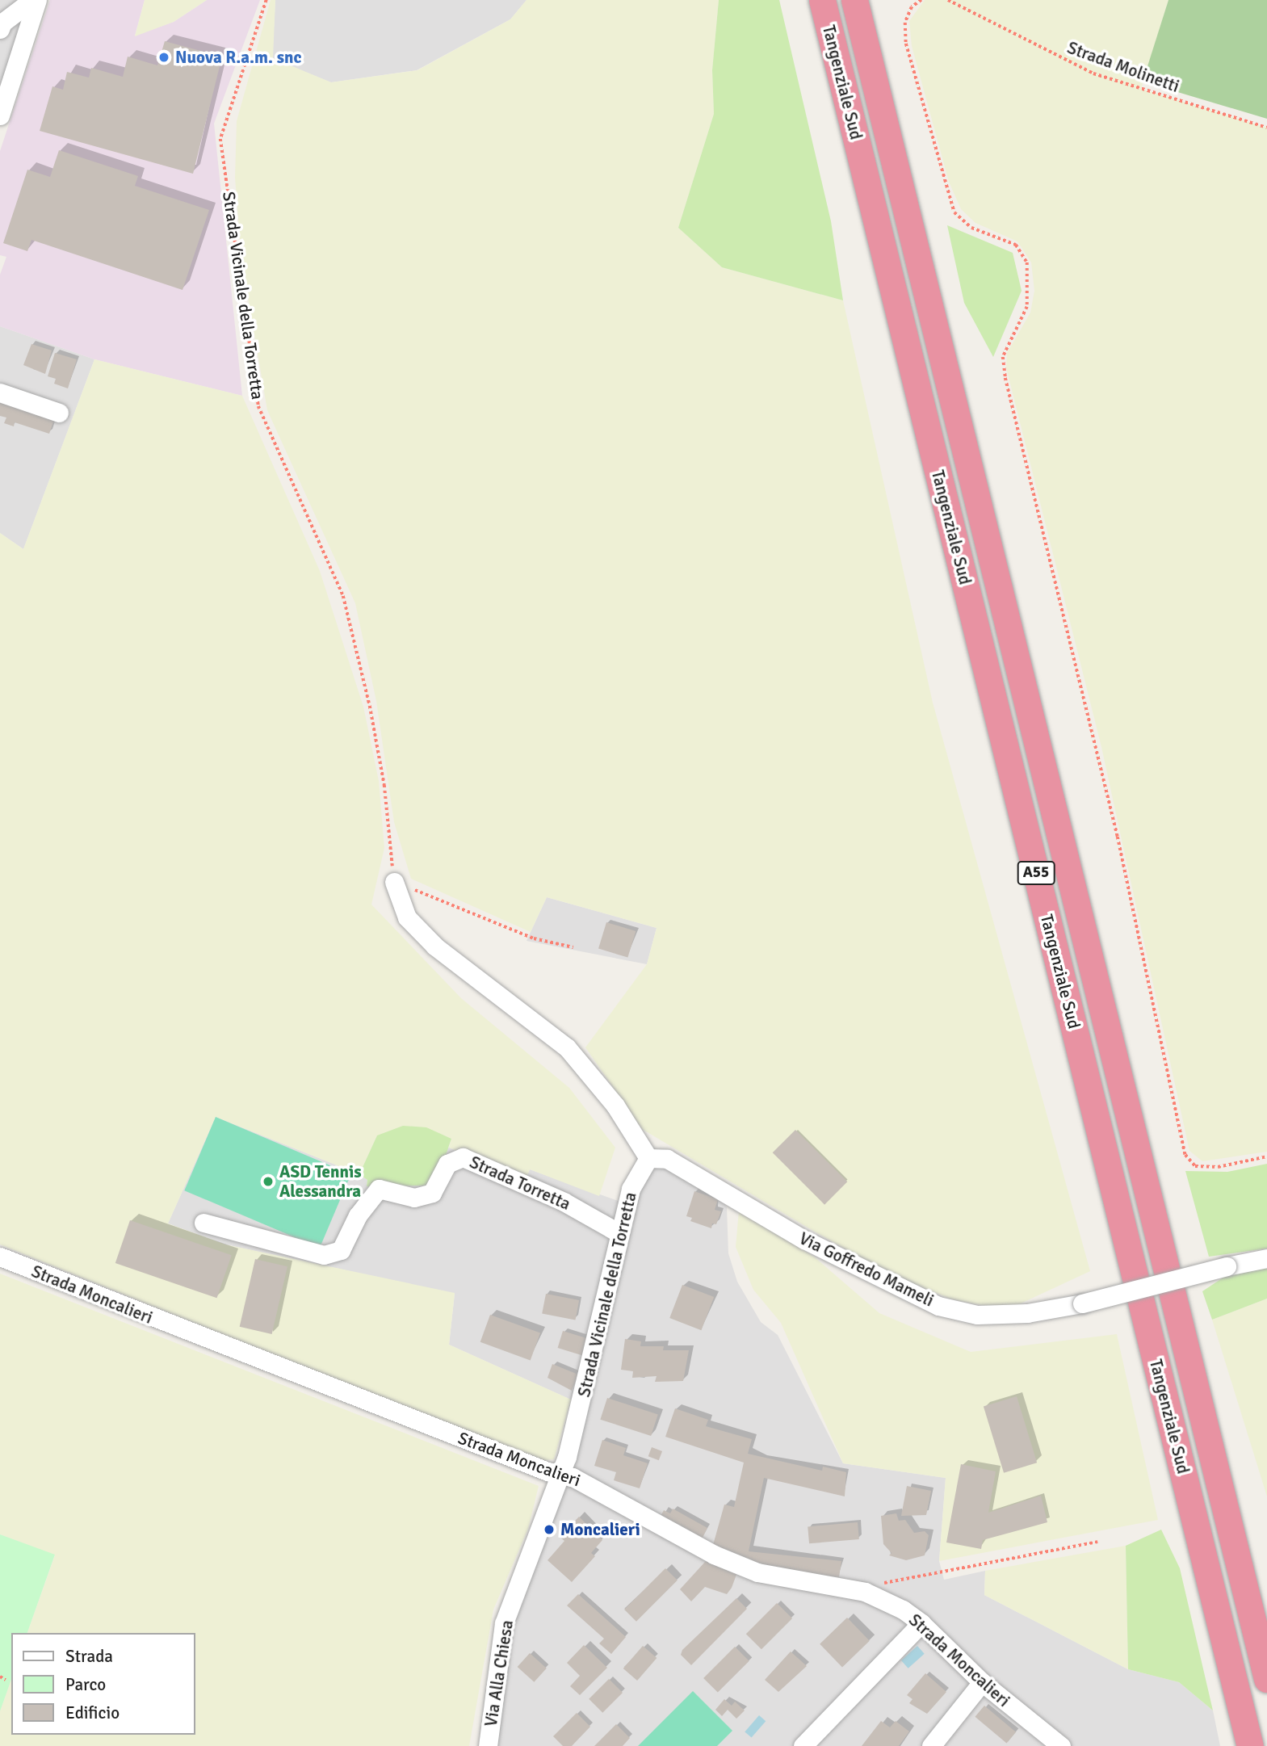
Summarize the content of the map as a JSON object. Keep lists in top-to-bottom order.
{
  "streets": {
    "highway": ["Tangenziale Sud", "A55"],
    "street": [
      "Strada Vicinale della Torretta",
      "Strada Torretta",
      "Via Goffredo Mameli",
      "Strada Moncalieri",
      "Via Alla Chiesa"
    ],
    "path": ["Strada Molinetti"]
  },
  "crossings": [
    ["Strada Vicinale della Torretta", "Strada Torretta"],
    ["Strada Vicinale della Torretta", "Via Goffredo Mameli"],
    ["Strada Vicinale della Torretta", "Strada Moncalieri"],
    ["Strada Vicinale della Torretta", "Via Alla Chiesa"],
    ["Strada Moncalieri", "Via Alla Chiesa"]
  ],
  "places": ["Nuova R.a.m. snc", "ASD Tennis Alessandra", "Moncalieri"],
  "legend": ["Strada", "Parco", "Edificio"]
}
